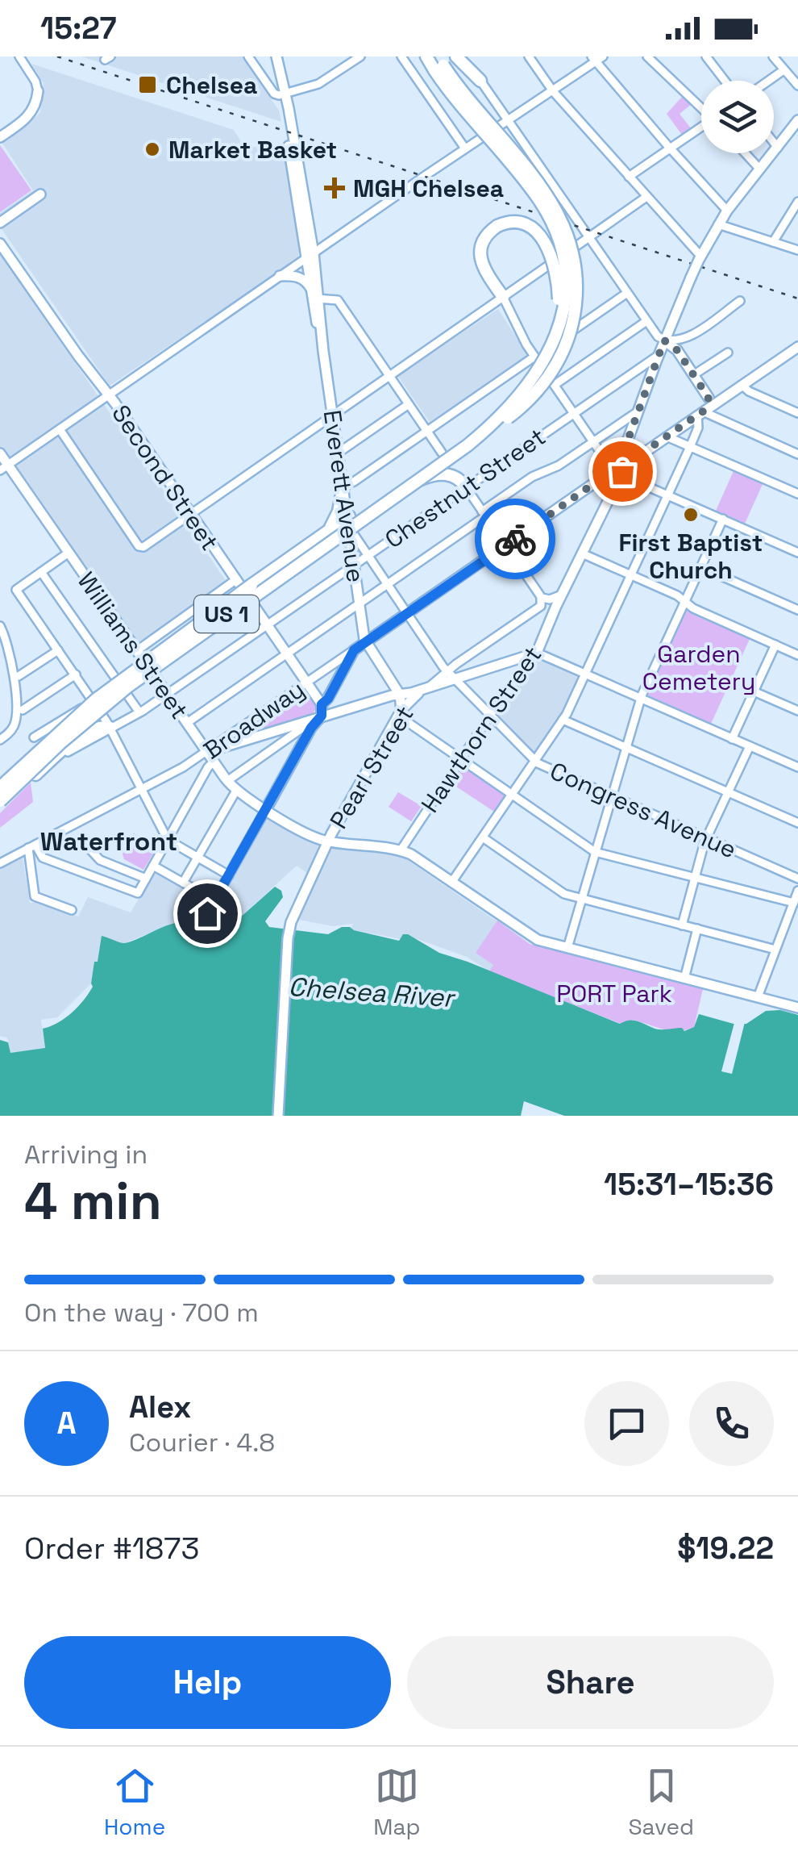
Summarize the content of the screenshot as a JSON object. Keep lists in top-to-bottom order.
{
  "streets": {
    "highway": ["US 1"],
    "main road": [
      "Second Street",
      "Everett Avenue",
      "Williams Street",
      "Broadway",
      "Hawthorn Street",
      "Pearl Street"
    ],
    "street": ["Chestnut Street", "Congress Avenue"]
  },
  "crossings": [
    ["Second Street", "Chestnut Street"],
    ["Second Street", "Broadway"],
    ["Chestnut Street", "Everett Avenue"],
    ["Chestnut Street", "Williams Street"],
    ["Chestnut Street", "Hawthorn Street"],
    ["Chestnut Street", "Congress Avenue"],
    ["Everett Avenue", "Broadway"],
    ["Everett Avenue", "Congress Avenue"],
    ["Williams Street", "Broadway"],
    ["Williams Street", "Hawthorn Street"],
    ["Williams Street", "Pearl Street"],
    ["Broadway", "Hawthorn Street"],
    ["Broadway", "Congress Avenue"],
    ["Hawthorn Street", "Congress Avenue"]
  ],
  "districts": ["Waterfront"],
  "water": ["Chelsea River"],
  "parks": ["Garden Cemetery", "PORT Park"],
  "places": {
    "transit": ["Chelsea"],
    "other": ["Market Basket", "First Baptist Church"],
    "health": ["MGH Chelsea"]
  },
  "page": {
    "status": "15:27",
    "heading": ["4 min", "Arriving in", "15:31–15:36"],
    "panel": [
      "Alex",
      "Courier · 4.8",
      "Order #1873",
      "$19.22"
    ],
    "bar": "On the way · 700 m",
    "round": "A",
    "buttons": ["Help", "Share"],
    "tabs": ["Home", "Map", "Saved"]
  }
}
